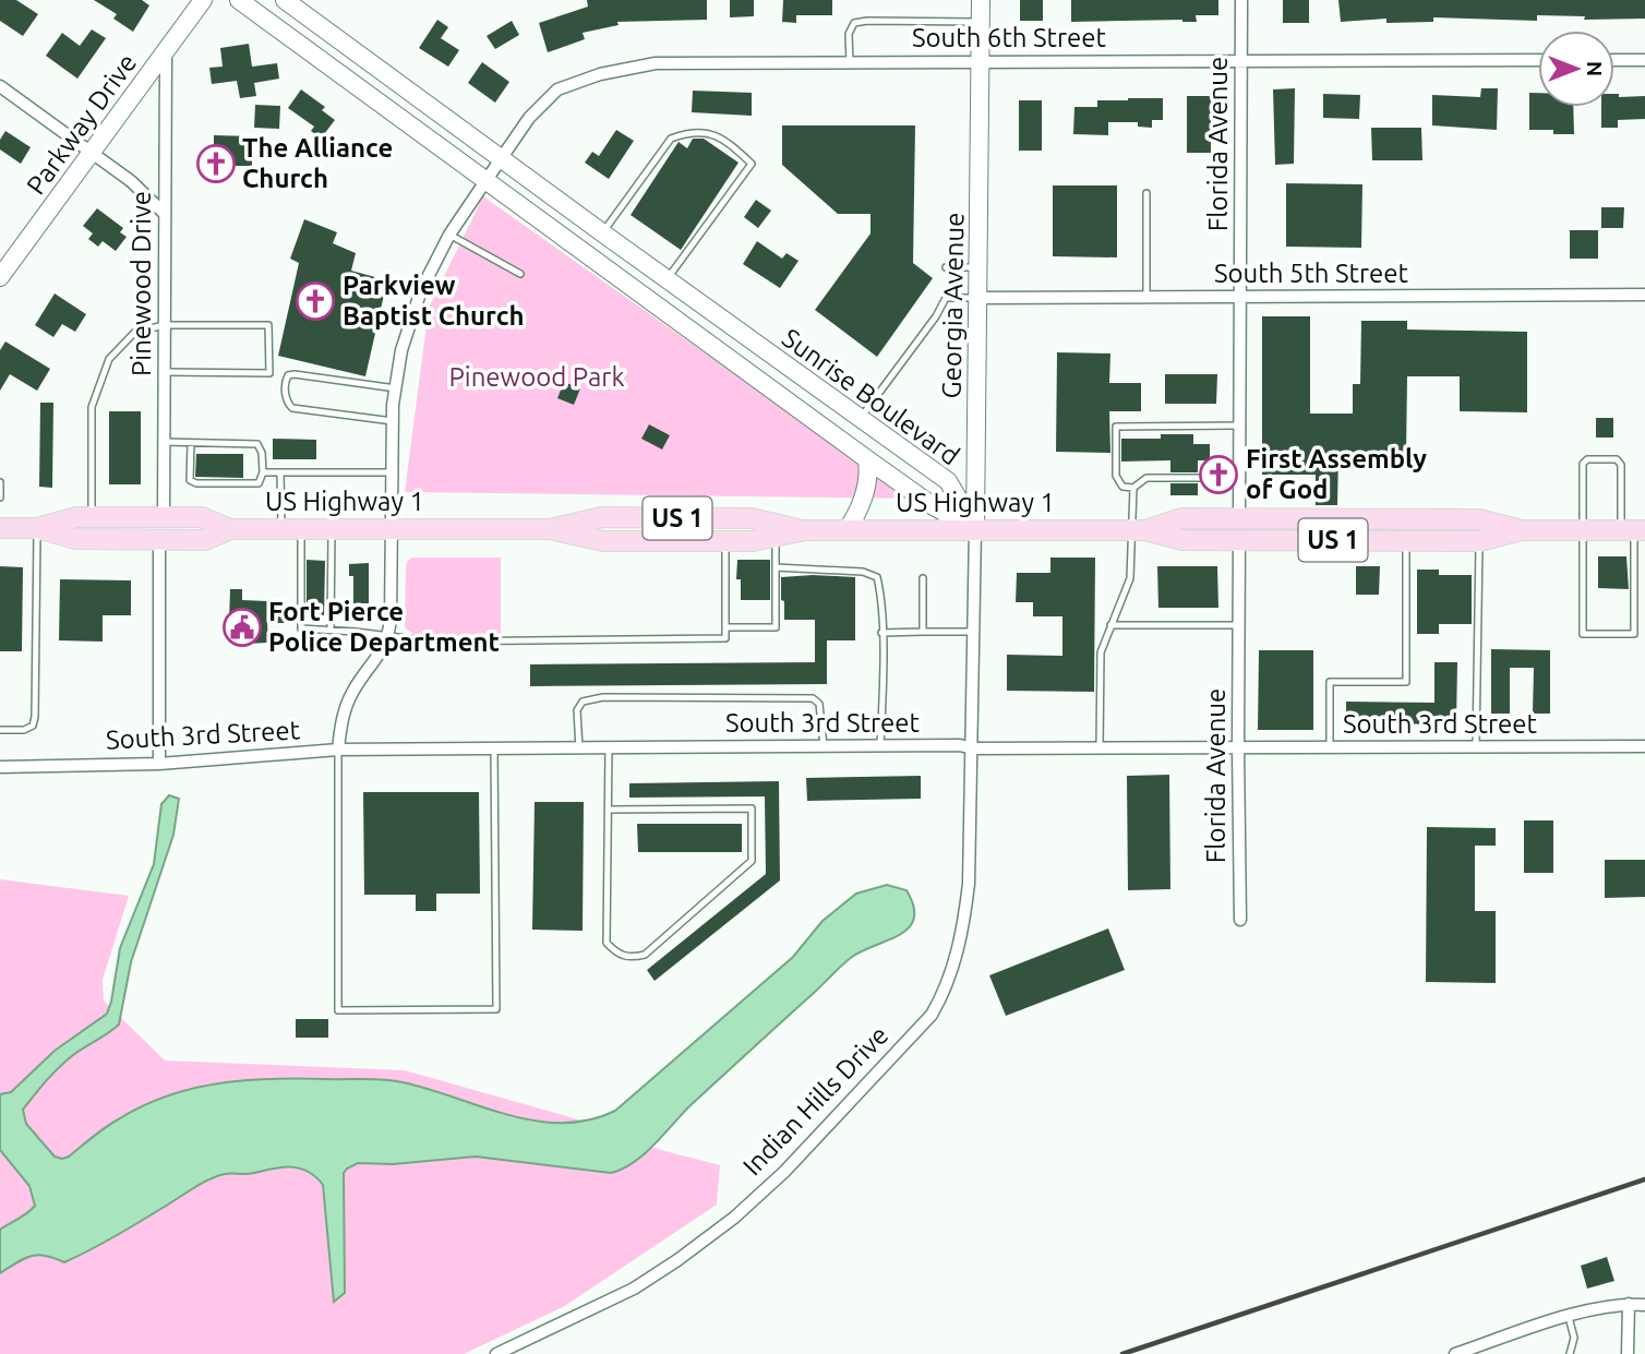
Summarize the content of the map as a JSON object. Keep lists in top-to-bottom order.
{
  "streets": {
    "main road": [
      "Parkway Drive",
      "Georgia Avenue",
      "Sunrise Boulevard",
      "US Highway 1",
      "US 1"
    ],
    "street": [
      "South 6th Street",
      "Florida Avenue",
      "South 5th Street",
      "Pinewood Drive",
      "South 3rd Street",
      "Indian Hills Drive"
    ]
  },
  "crossings": [
    ["South 6th Street", "Florida Avenue"],
    ["South 6th Street", "Georgia Avenue"],
    ["South 6th Street", "Sunrise Boulevard"],
    ["South 6th Street", "US Highway 1"],
    ["Parkway Drive", "Pinewood Drive"],
    ["Florida Avenue", "South 5th Street"],
    ["Florida Avenue", "US Highway 1"],
    ["Florida Avenue", "South 3rd Street"],
    ["South 5th Street", "Georgia Avenue"],
    ["Pinewood Drive", "US Highway 1"],
    ["Georgia Avenue", "Sunrise Boulevard"],
    ["Georgia Avenue", "US Highway 1"],
    ["Georgia Avenue", "South 3rd Street"],
    ["Georgia Avenue", "Indian Hills Drive"],
    ["Sunrise Boulevard", "US Highway 1"],
    ["South 3rd Street", "Indian Hills Drive"]
  ],
  "parks": ["Pinewood Park"],
  "places": {
    "church": ["The Alliance Church", "Parkview Baptist Church", "First Assembly of God"],
    "public building": ["Fort Pierce Police Department"]
  },
  "north": "right"
}
